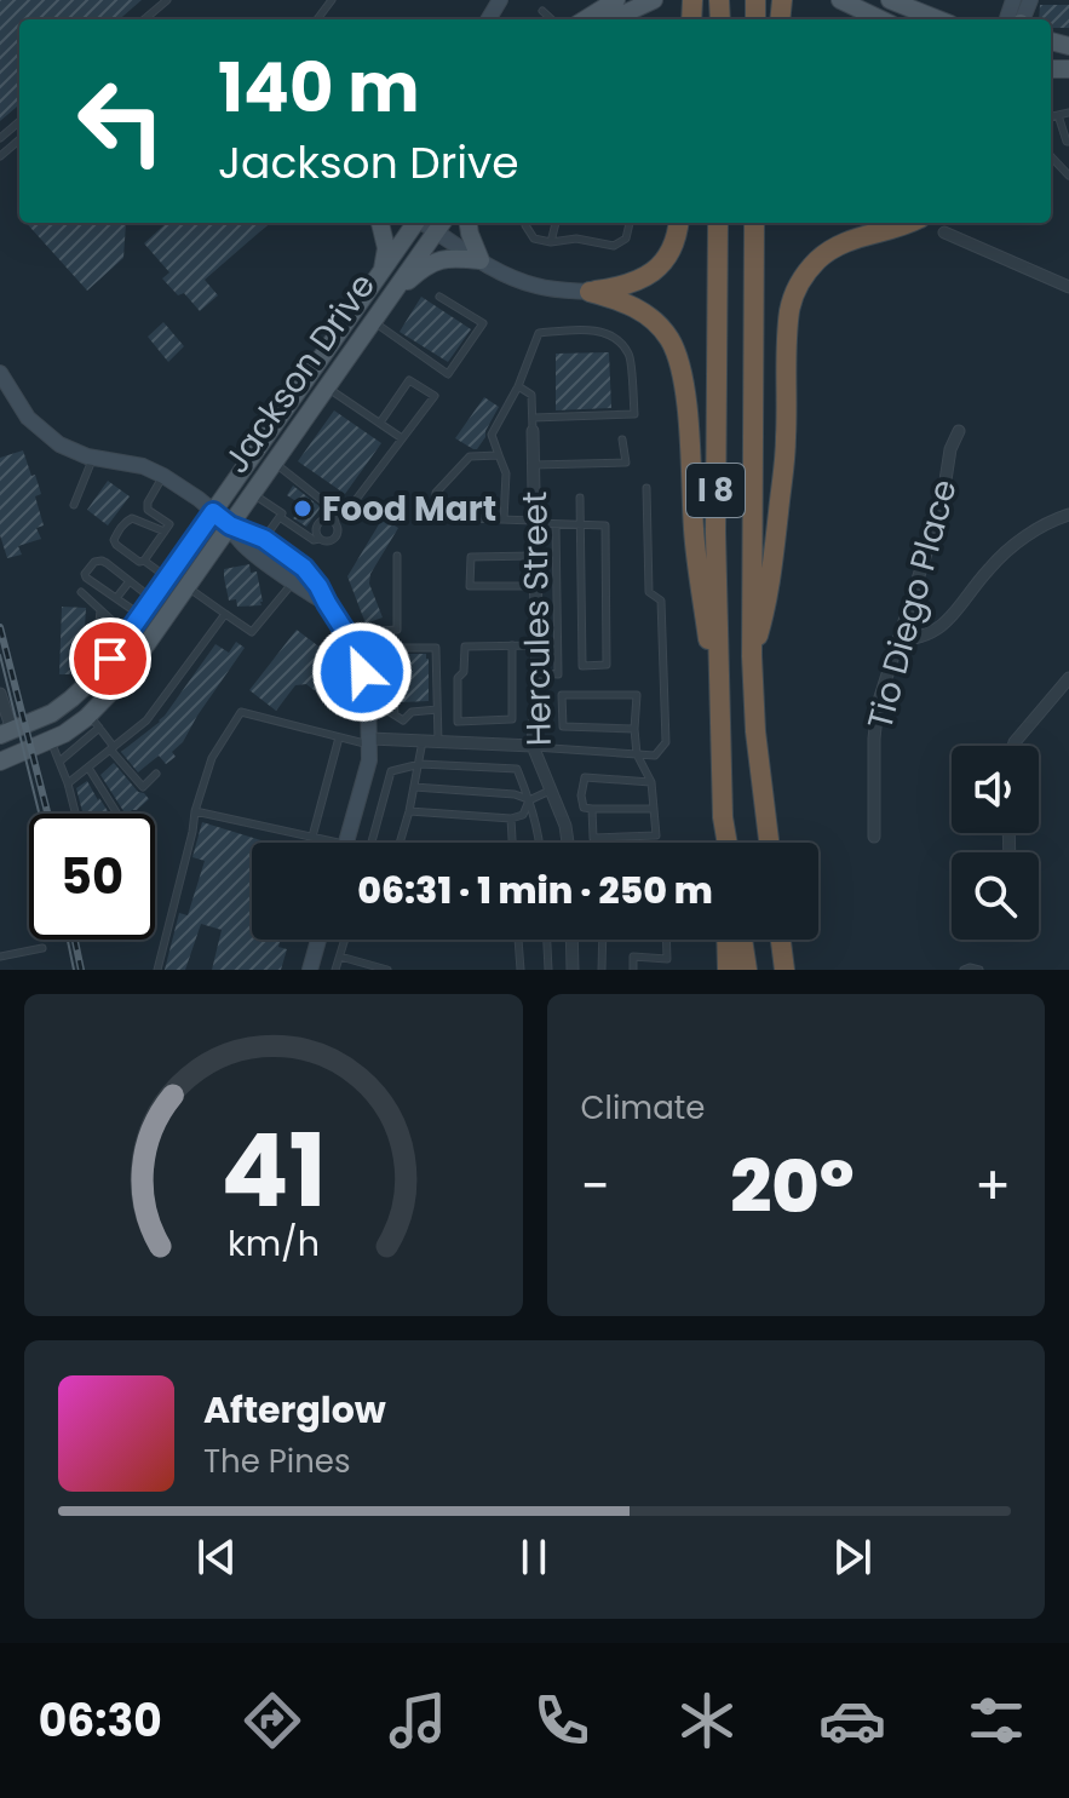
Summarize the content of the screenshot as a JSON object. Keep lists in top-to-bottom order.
{
  "streets": {
    "highway": ["I 8"],
    "main road": ["Jackson Drive"],
    "street": ["Tio Diego Place", "Hercules Street"]
  },
  "places": ["Food Mart"],
  "page": {
    "turn": ["140 m", "Jackson Drive"],
    "limit": "50",
    "trip": "06:31 · 1 min · 250 m",
    "tile": "Climate",
    "heat": ["−", "20°", "+"],
    "song": ["Afterglow", "The Pines"],
    "tabs": "06:30",
    "gauge": ["41", "km/h"]
  }
}
